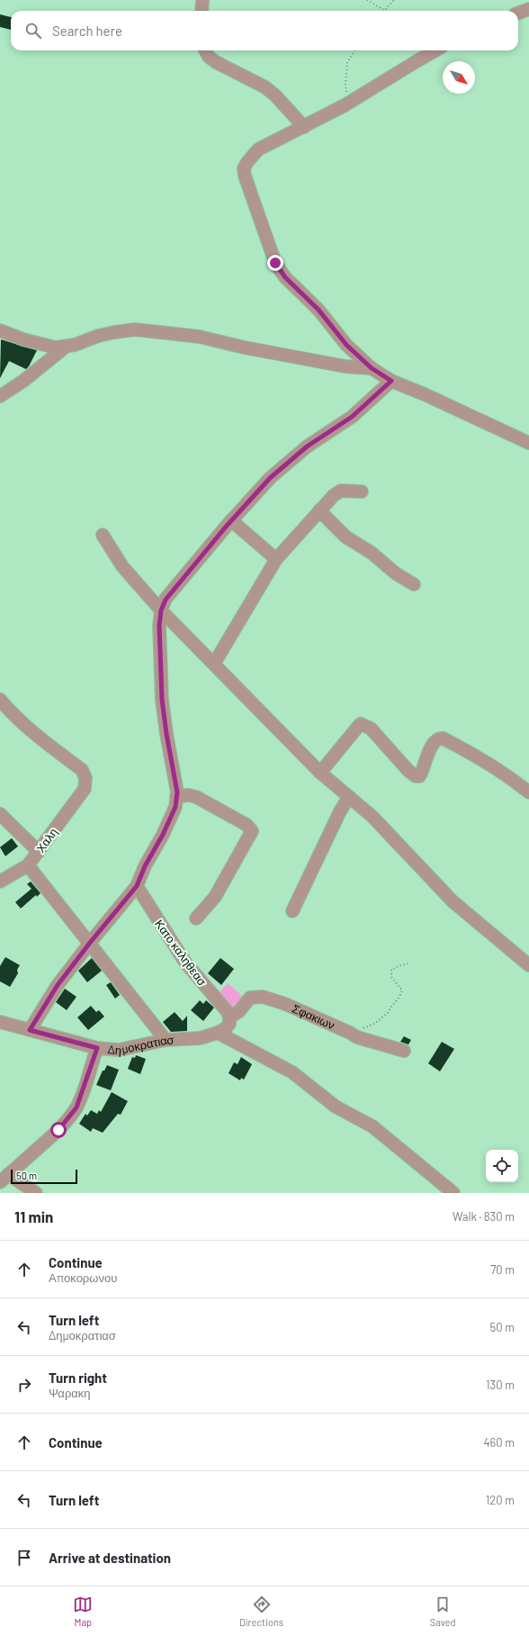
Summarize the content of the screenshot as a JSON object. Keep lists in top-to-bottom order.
{
  "streets": {
    "street": [
      "Χαλη",
      "Κατο καληθεασ",
      "Σφακιων",
      "Δημοκρατιασ"
    ]
  },
  "crossings": [
    ["Κατο καληθεασ", "Σφακιων"],
    ["Κατο καληθεασ", "Δημοκρατιασ"],
    ["Σφακιων", "Δημοκρατιασ"]
  ],
  "scale_bar": "50 m",
  "north": "bottom right",
  "page": {
    "search": "Search here",
    "scale": "50 m",
    "heading": ["11 min", "Walk · 830 m"],
    "list": [
      ["Continue", "Αποκορωνου", "70 m"],
      ["Turn left", "Δημοκρατιασ", "50 m"],
      ["Turn right", "Ψαρακη", "130 m"],
      ["Continue", "460 m"],
      ["Turn left", "120 m"],
      "Arrive at destination"
    ],
    "nav": ["Map", "Directions", "Saved"]
  }
}
